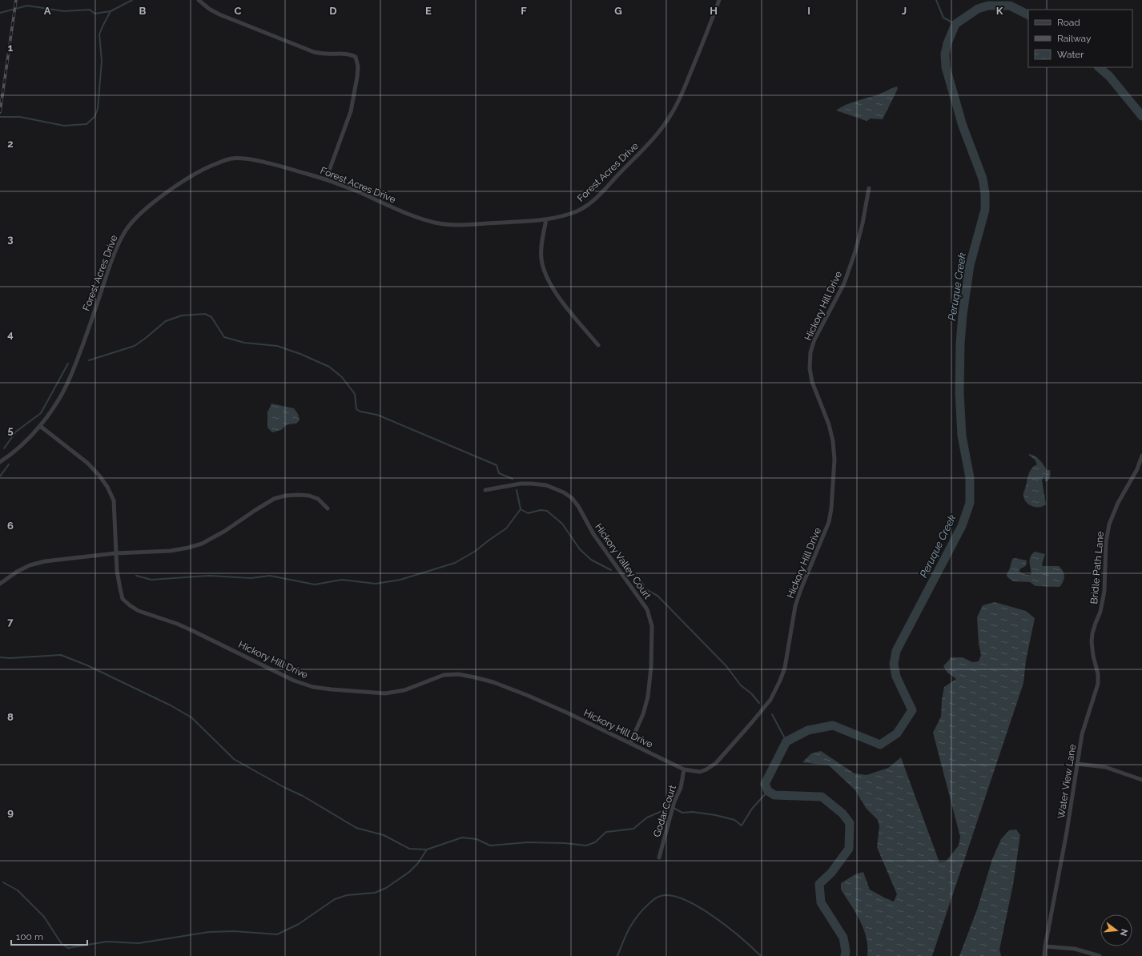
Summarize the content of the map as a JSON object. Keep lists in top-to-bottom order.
{
  "streets": {
    "street": [
      "Forest Acres Drive",
      "Hickory Hill Drive",
      "Hickory Valley Court",
      "Bridle Path Lane",
      "Water View Lane",
      "Godar Court"
    ]
  },
  "crossings": [
    ["Forest Acres Drive", "Hickory Hill Drive"],
    ["Hickory Hill Drive", "Hickory Valley Court"],
    ["Hickory Hill Drive", "Godar Court"],
    ["Bridle Path Lane", "Water View Lane"]
  ],
  "water": ["Peruque Creek"],
  "legend": ["Road", "Railway", "Water"],
  "scale_bar": "100 m",
  "north": "right",
  "grid": {
    "columns": [
      "A",
      "B",
      "C",
      "D",
      "E",
      "F",
      "G",
      "H",
      "I",
      "J",
      "K"
    ],
    "rows": [
      "1",
      "2",
      "3",
      "4",
      "5",
      "6",
      "7",
      "8",
      "9"
    ]
  }
}
